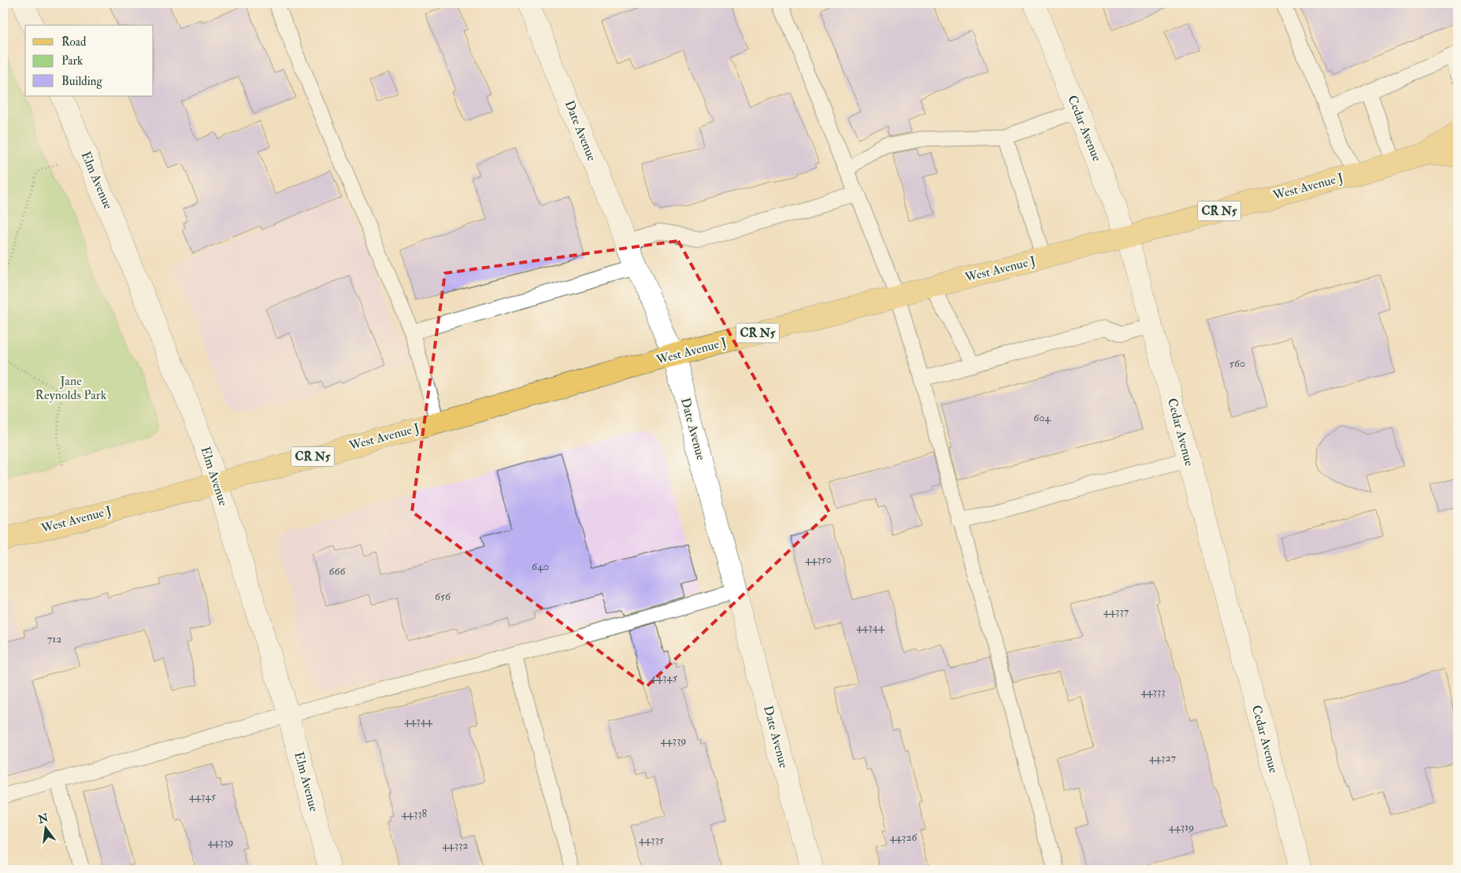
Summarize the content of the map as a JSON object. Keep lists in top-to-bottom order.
{
  "streets": {
    "main road": ["West Avenue J", "CR N5"],
    "street": ["Cedar Avenue", "Date Avenue", "Elm Avenue"]
  },
  "crossings": [
    ["Cedar Avenue", "West Avenue J"],
    ["Date Avenue", "West Avenue J"],
    ["Elm Avenue", "West Avenue J"]
  ],
  "parks": ["Jane Reynolds Park"],
  "house_numbers": [
    "560",
    "604",
    "44350",
    "640",
    "666",
    "656",
    "44337",
    "44344",
    "712",
    "44345",
    "44333",
    "44344",
    "44339",
    "44327",
    "44345",
    "44338",
    "44319",
    "44326",
    "44335",
    "44339",
    "44332"
  ],
  "legend": ["Road", "Park", "Building"],
  "north": "top"
}
